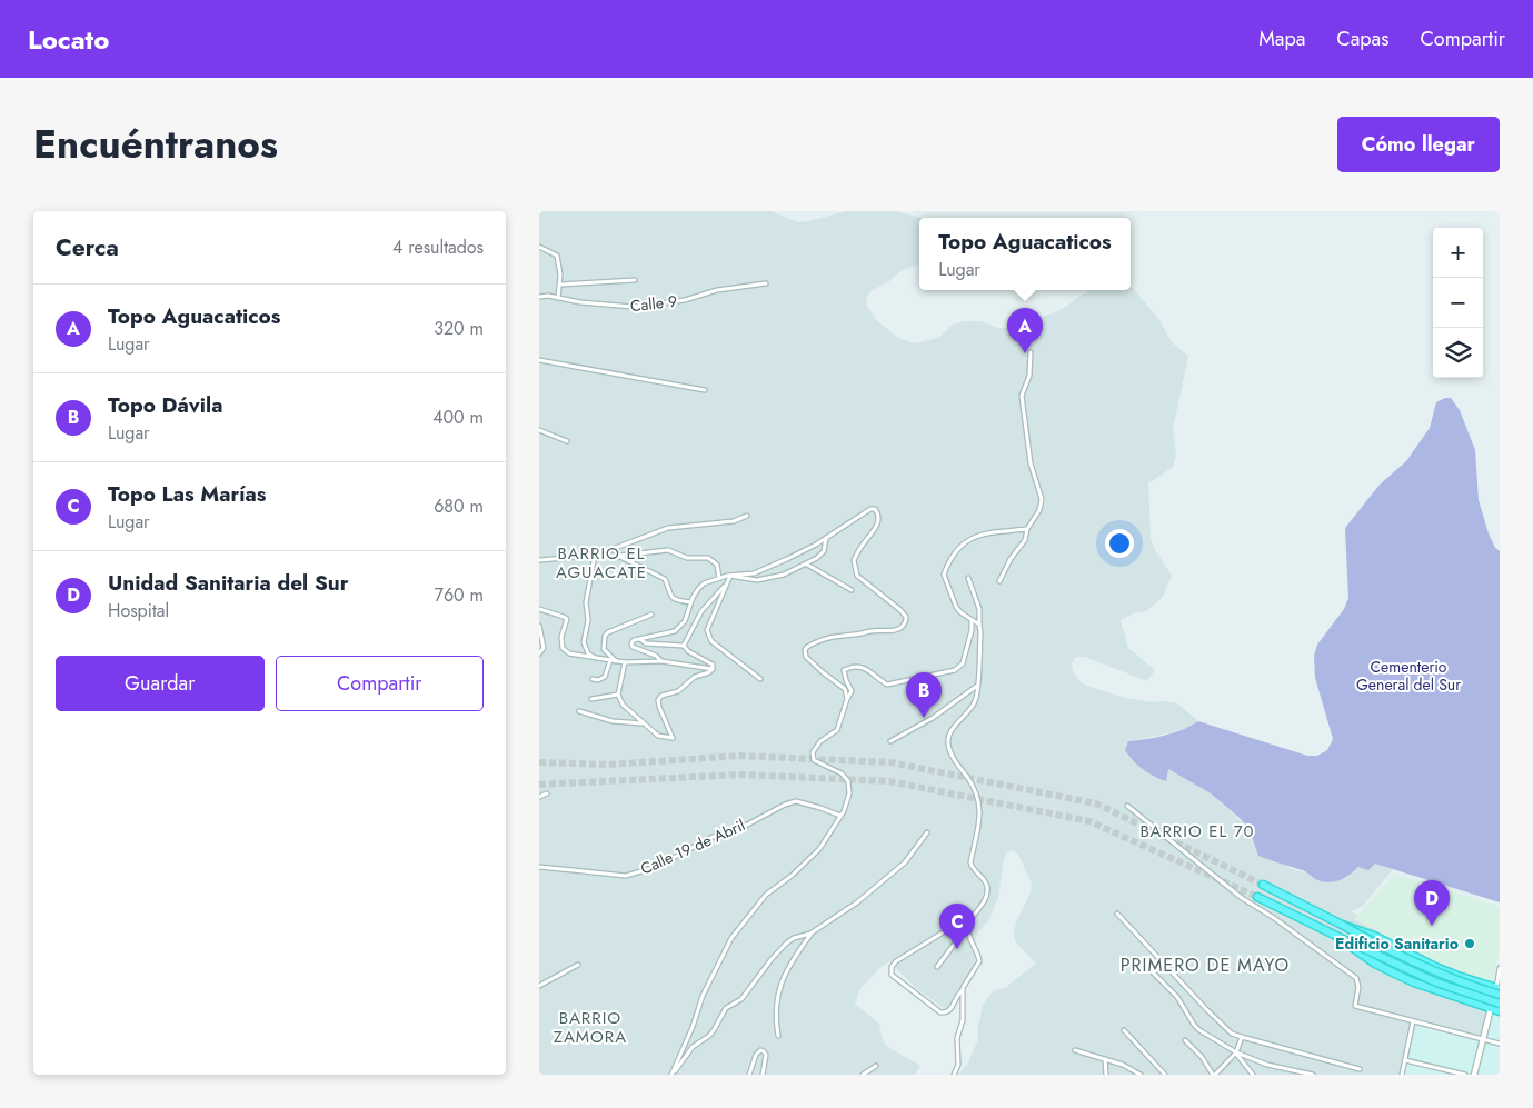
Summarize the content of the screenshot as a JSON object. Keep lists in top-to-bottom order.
{
  "streets": {
    "street": ["Calle 9", "Calle 19 de Abril"]
  },
  "districts": [
    "BARRIO EL AGUACATE",
    "BARRIO EL 70",
    "PRIMERO DE MAYO",
    "BARRIO ZAMORA"
  ],
  "parks": ["Cementerio General del Sur"],
  "places": ["Edificio Sanitario"],
  "page": {
    "header": "Locato",
    "nav": ["Mapa", "Capas", "Compartir"],
    "title": "Encuéntranos",
    "buttons": [
      "Cómo llegar",
      ["Guardar", "Compartir"]
    ],
    "heading": ["Cerca", "4 resultados"],
    "popup": ["Topo Aguacaticos", "Lugar"],
    "map_buttons": ["+", "−"],
    "list": [
      {
        "mark": "A",
        "name": "Topo Aguacaticos",
        "note": "Lugar",
        "value": "320 m"
      },
      {
        "mark": "B",
        "name": "Topo Dávila",
        "note": "Lugar",
        "value": "400 m"
      },
      {
        "mark": "C",
        "name": "Topo Las Marías",
        "note": "Lugar",
        "value": "680 m"
      },
      {
        "mark": "D",
        "name": "Unidad Sanitaria del Sur",
        "note": "Hospital",
        "value": "760 m"
      }
    ],
    "pins": [
      "A",
      "B",
      "D",
      "C"
    ]
  }
}
